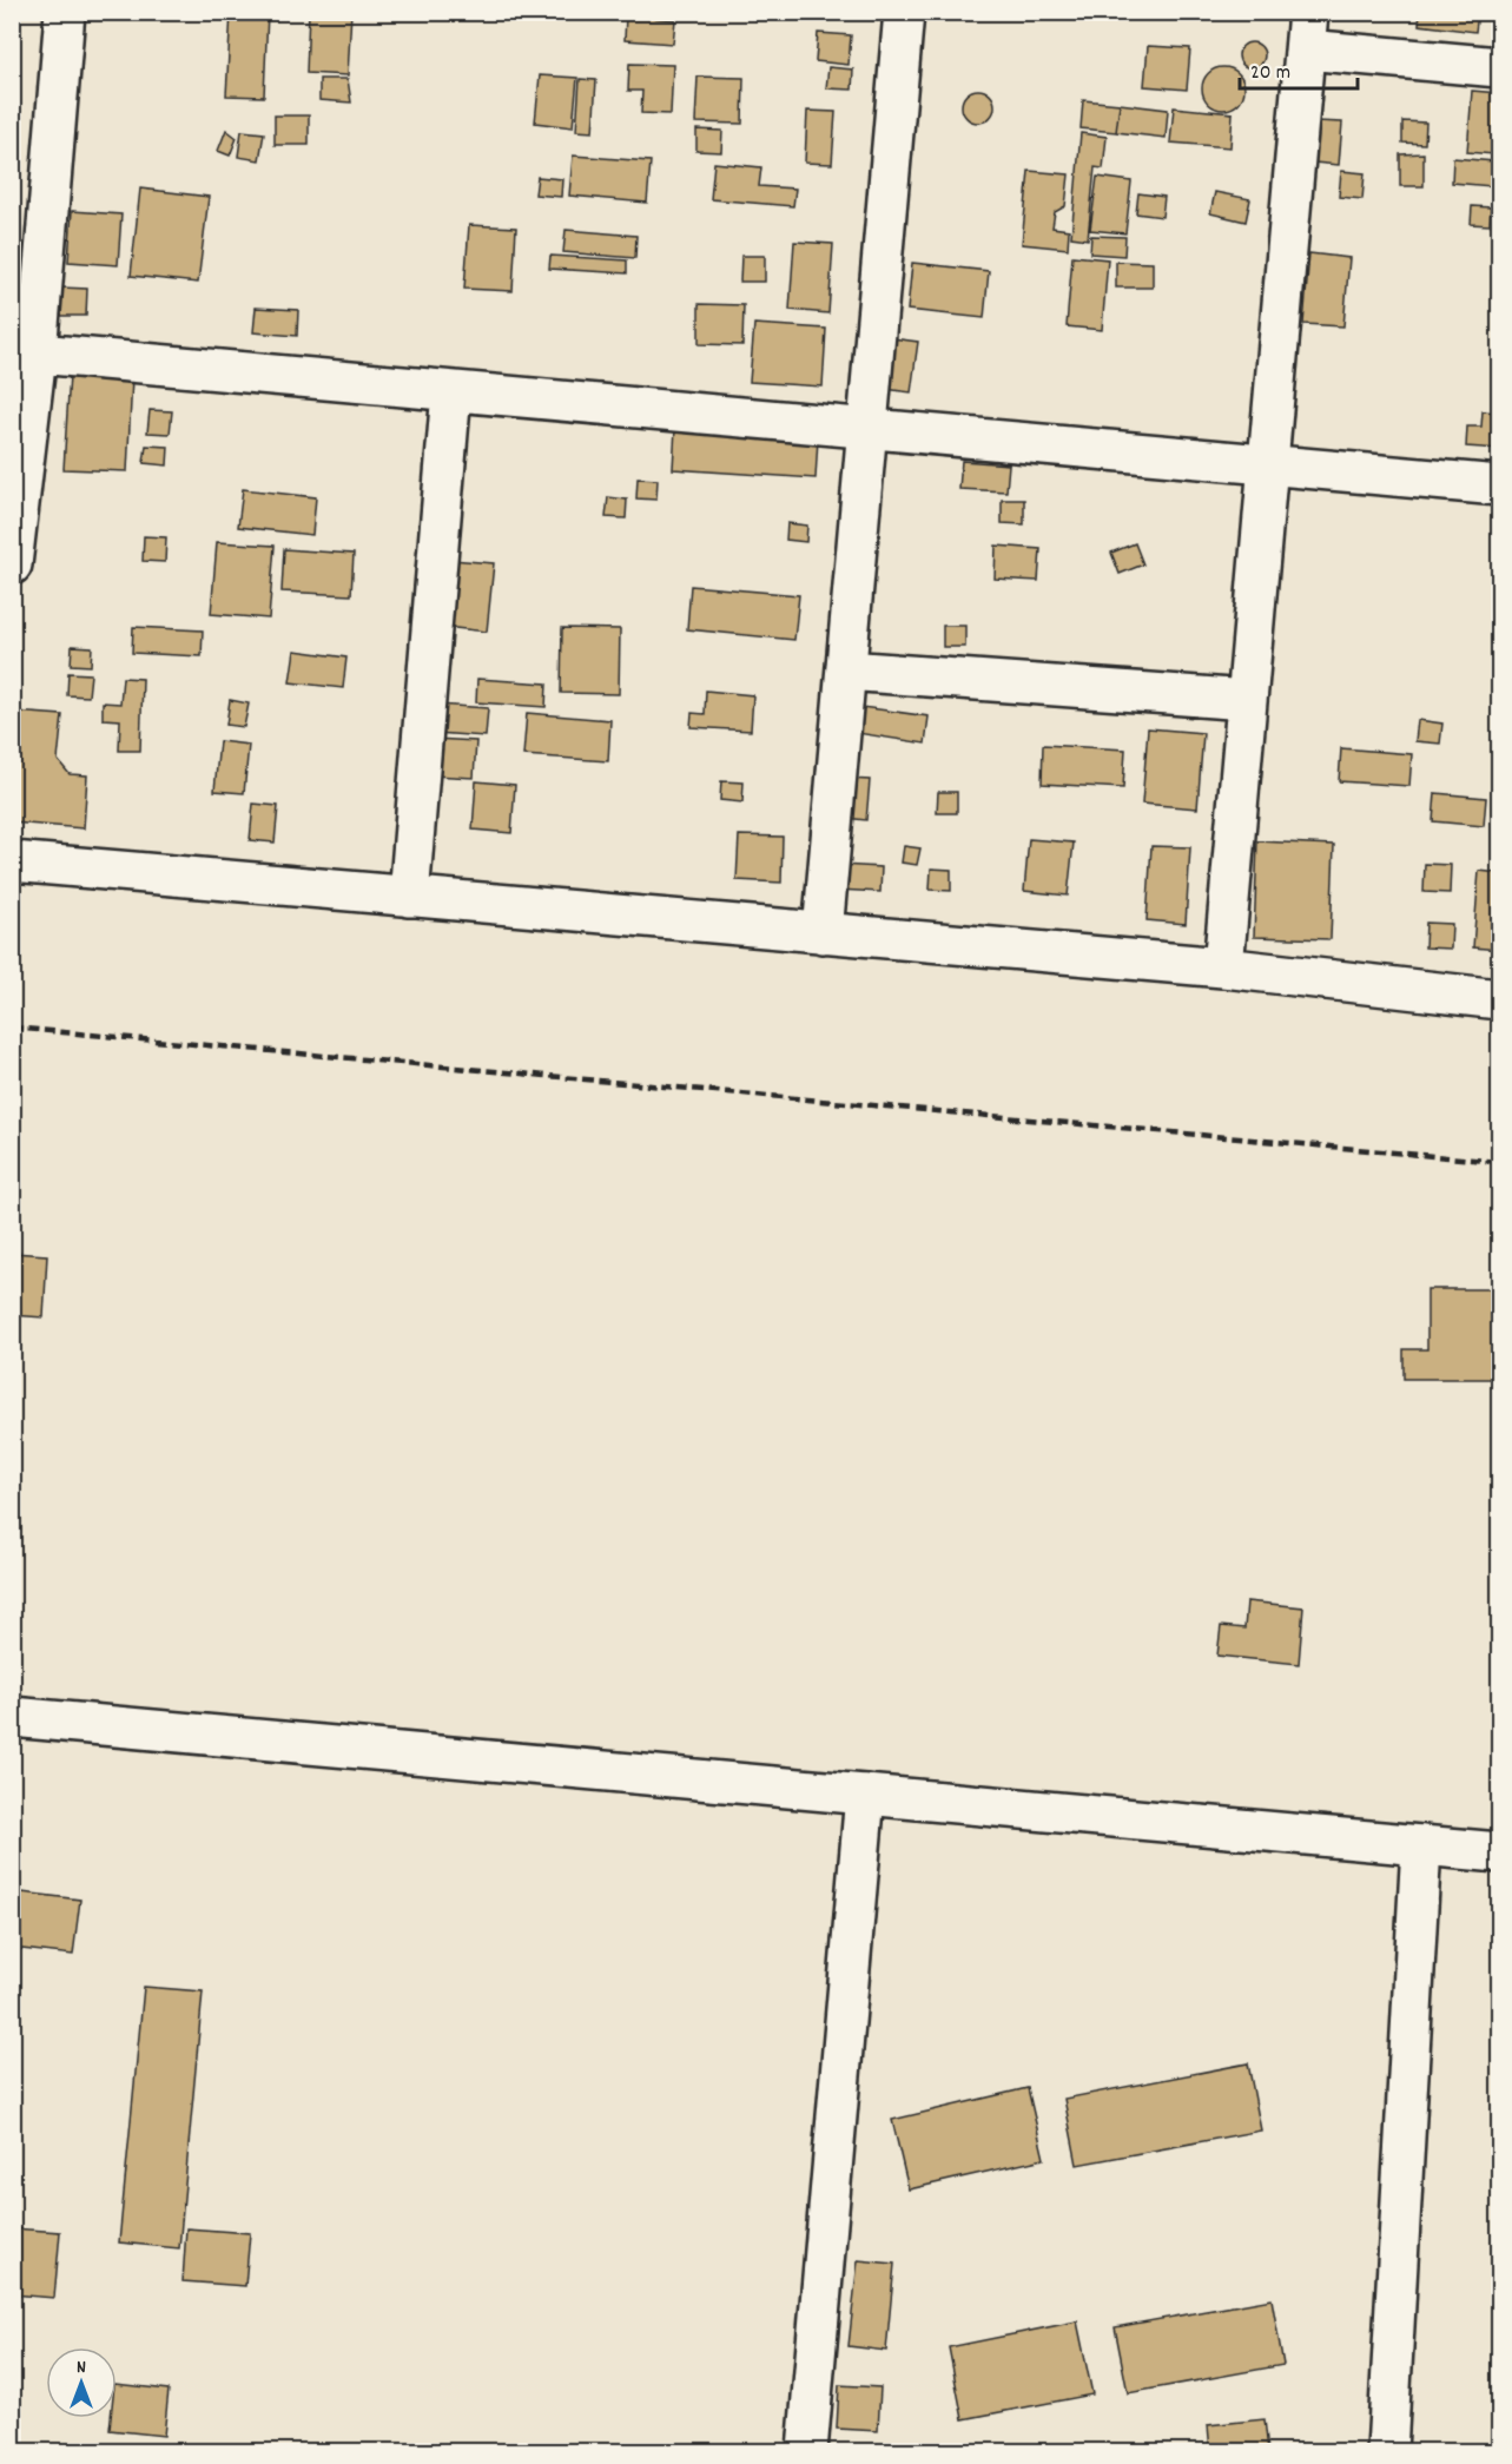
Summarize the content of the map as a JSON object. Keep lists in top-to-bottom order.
{
  "scale_bar": "20 m",
  "north": "top"
}
